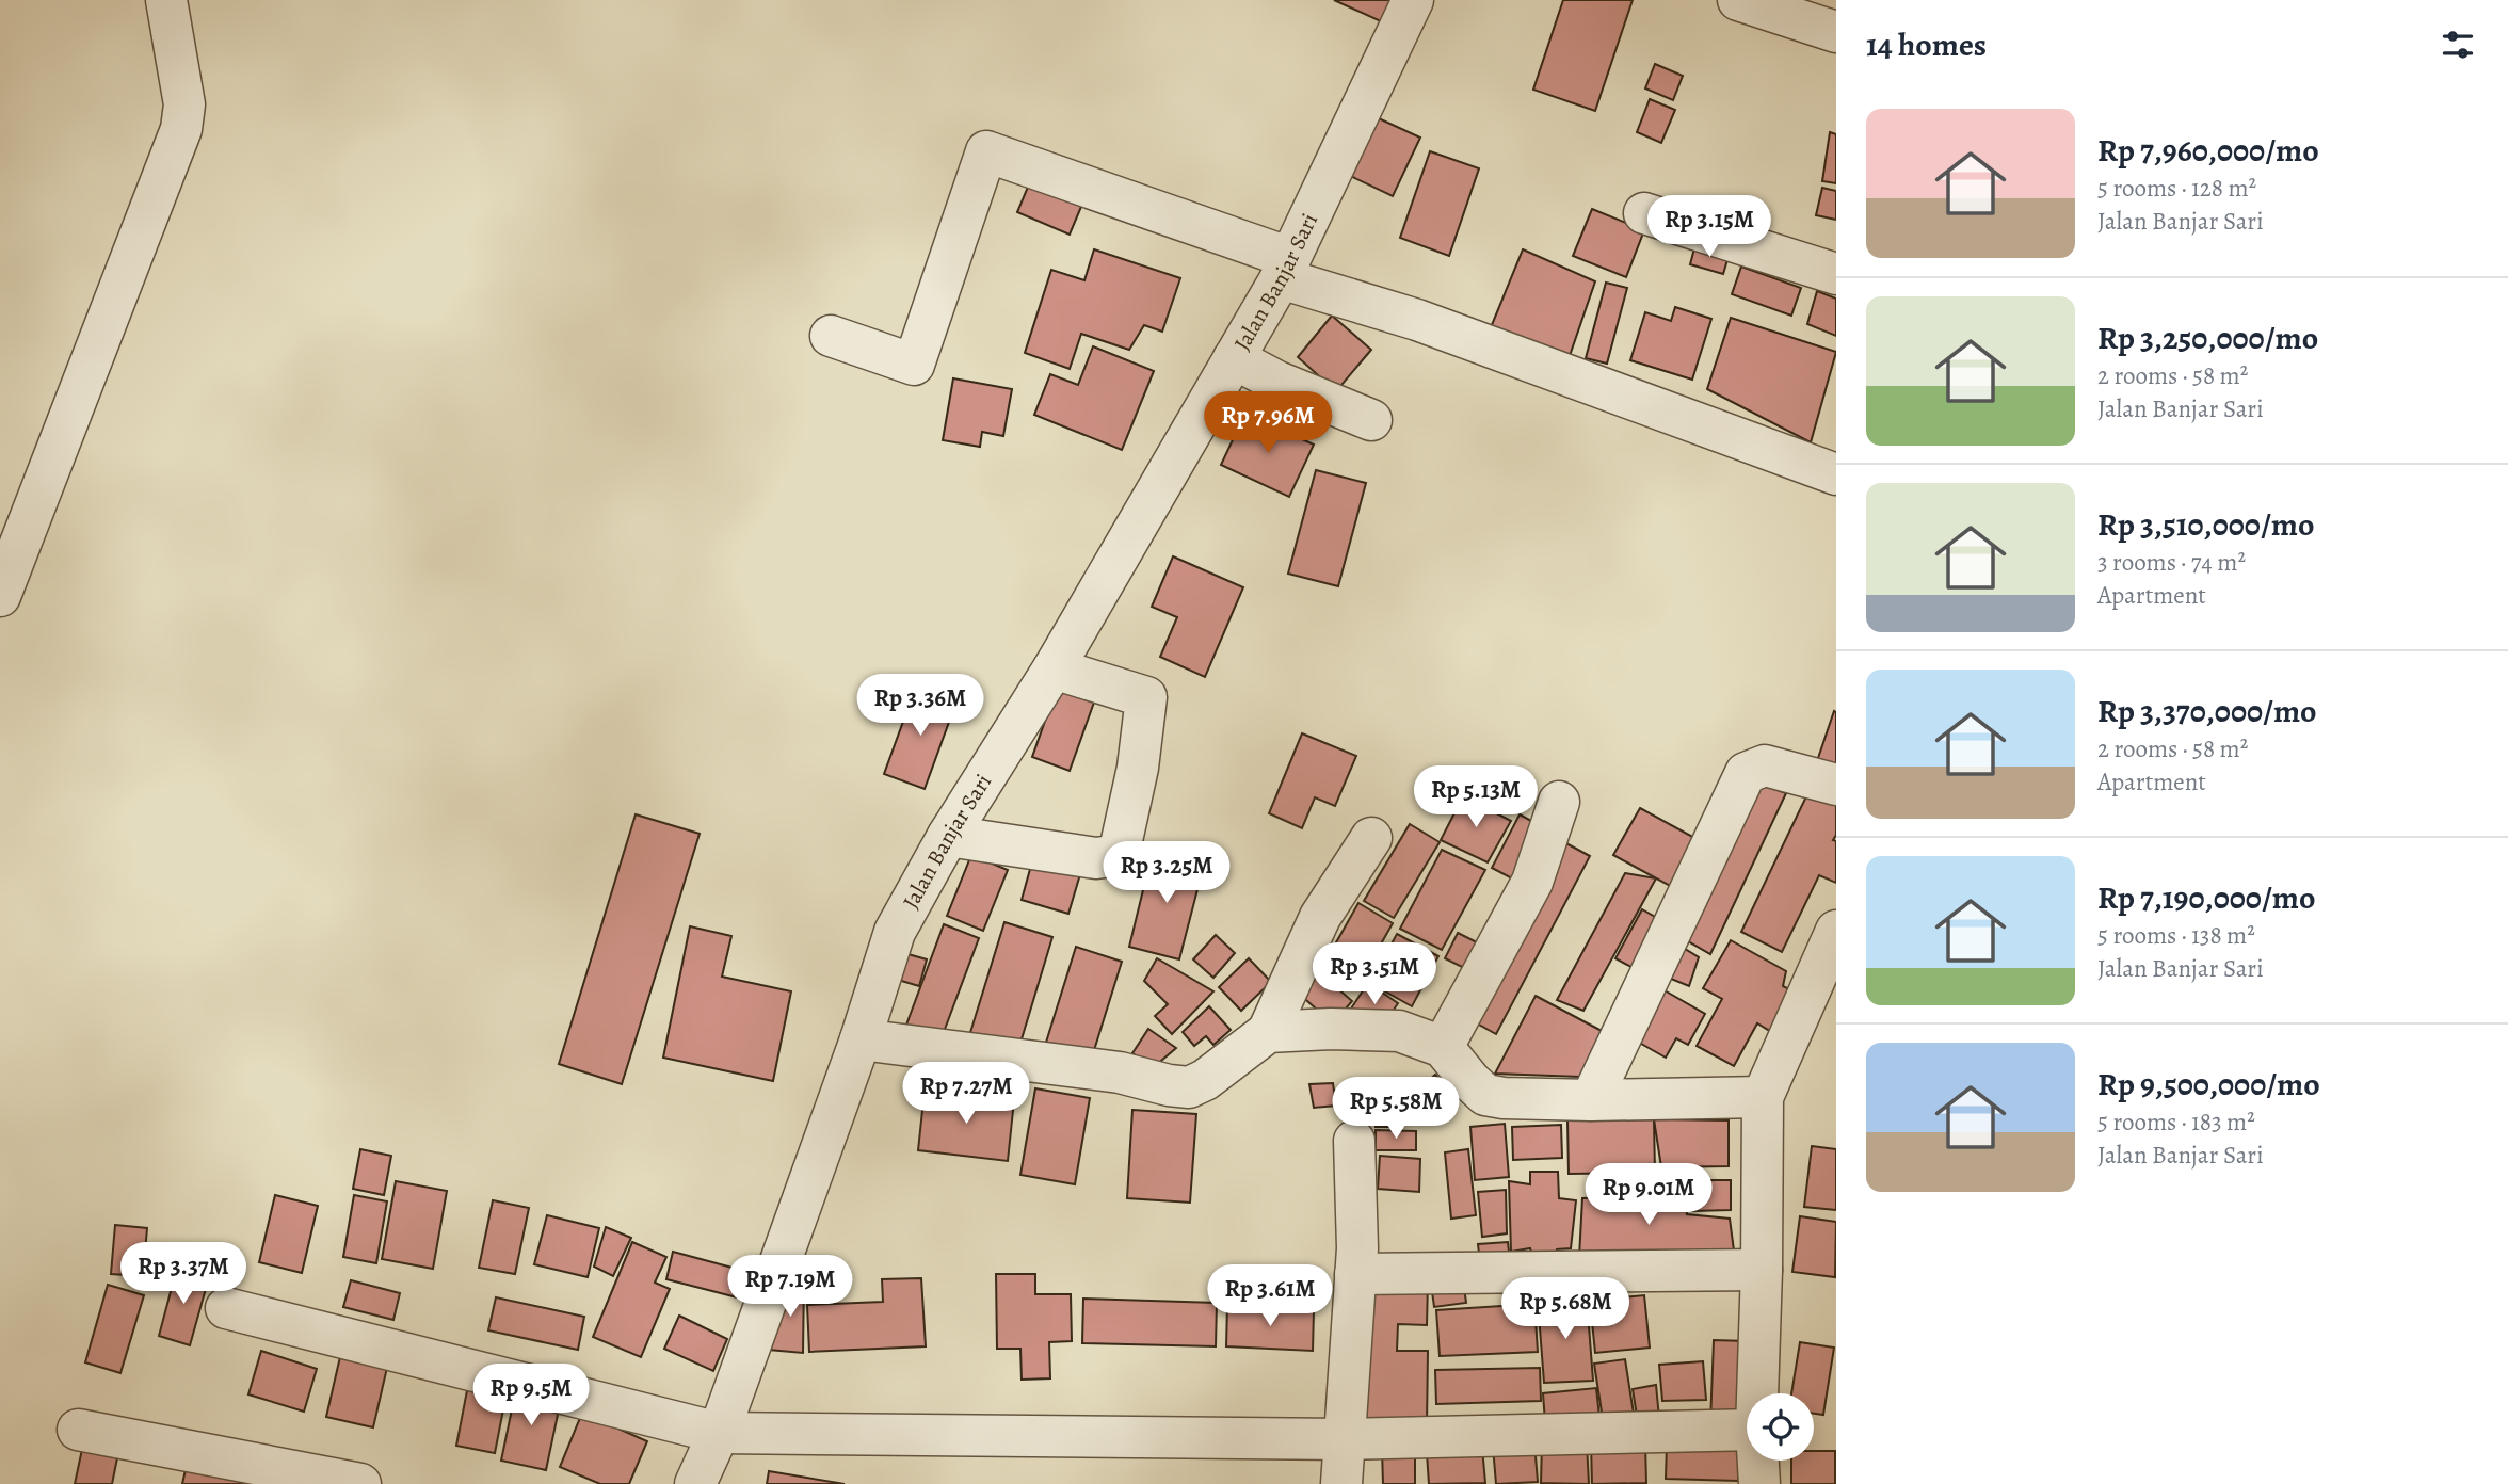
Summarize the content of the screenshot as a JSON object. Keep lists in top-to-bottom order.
{
  "streets": {
    "street": ["Jalan Banjar Sari"]
  },
  "page": {
    "heading": "14 homes",
    "list": [
      {
        "name": "Rp 7,960,000/mo",
        "note": "5 rooms · 128 m² · Jalan Banjar Sari"
      },
      {
        "name": "Rp 3,250,000/mo",
        "note": "2 rooms · 58 m² · Jalan Banjar Sari"
      },
      {
        "name": "Rp 3,510,000/mo",
        "note": "3 rooms · 74 m² · Apartment"
      },
      {
        "name": "Rp 3,370,000/mo",
        "note": "2 rooms · 58 m² · Apartment"
      },
      {
        "name": "Rp 7,190,000/mo",
        "note": "5 rooms · 138 m² · Jalan Banjar Sari"
      },
      {
        "name": "Rp 9,500,000/mo",
        "note": "5 rooms · 183 m² · Jalan Banjar Sari"
      }
    ],
    "price": [
      "Rp 3.15M",
      "Rp 7.96M",
      "Rp 3.36M",
      "Rp 5.13M",
      "Rp 3.25M",
      "Rp 3.51M",
      "Rp 7.27M",
      "Rp 5.58M",
      "Rp 9.01M",
      "Rp 3.37M",
      "Rp 7.19M",
      "Rp 3.61M",
      "Rp 5.68M",
      "Rp 9.5M"
    ]
  }
}
